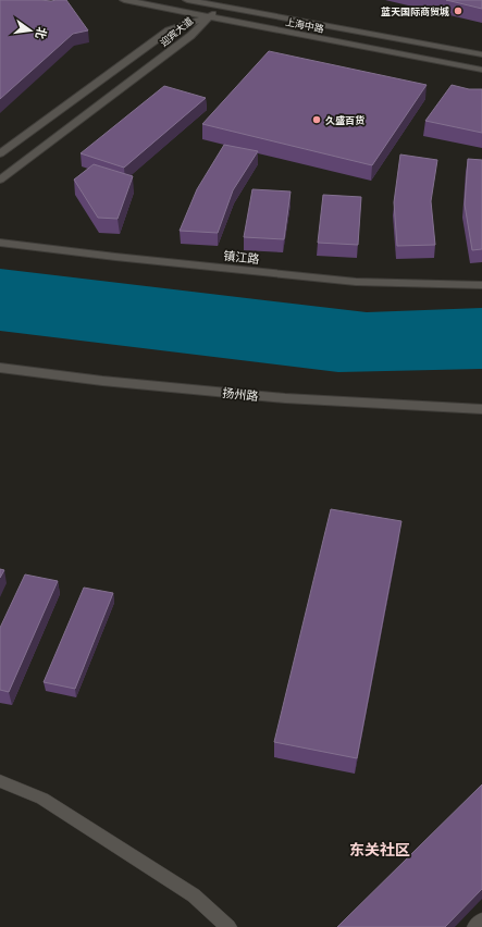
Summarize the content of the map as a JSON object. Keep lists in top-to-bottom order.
{
  "streets": {
    "main road": [
      "上海中路",
      "迎宾大道",
      "镇江路",
      "扬州路"
    ]
  },
  "crossings": [
    ["上海中路", "迎宾大道"]
  ],
  "districts": ["东关社区"],
  "places": ["蓝天国际商贸城", "久盛百货"],
  "north": "right"
}
